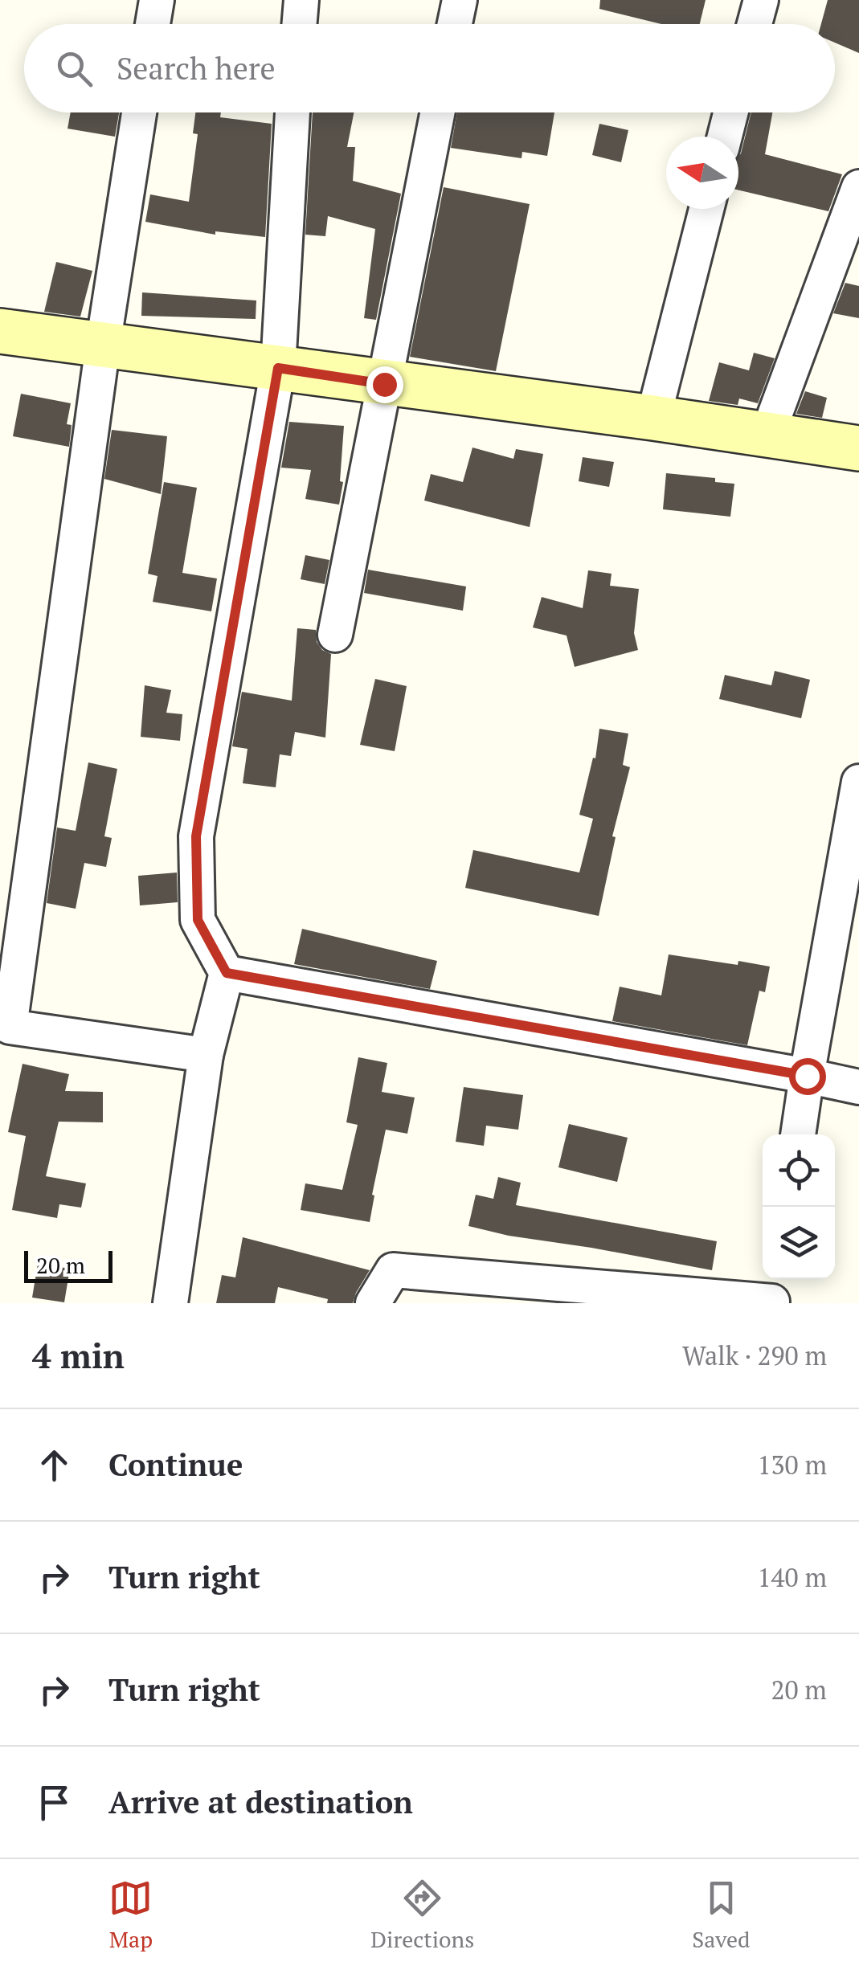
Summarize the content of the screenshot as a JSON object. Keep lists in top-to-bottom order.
{
  "scale_bar": "20 m",
  "north": "left",
  "page": {
    "search": "Search here",
    "scale": "20 m",
    "heading": ["4 min", "Walk · 290 m"],
    "list": [
      ["Continue", "130 m"],
      ["Turn right", "140 m"],
      ["Turn right", "20 m"],
      "Arrive at destination"
    ],
    "nav": ["Map", "Directions", "Saved"]
  }
}
